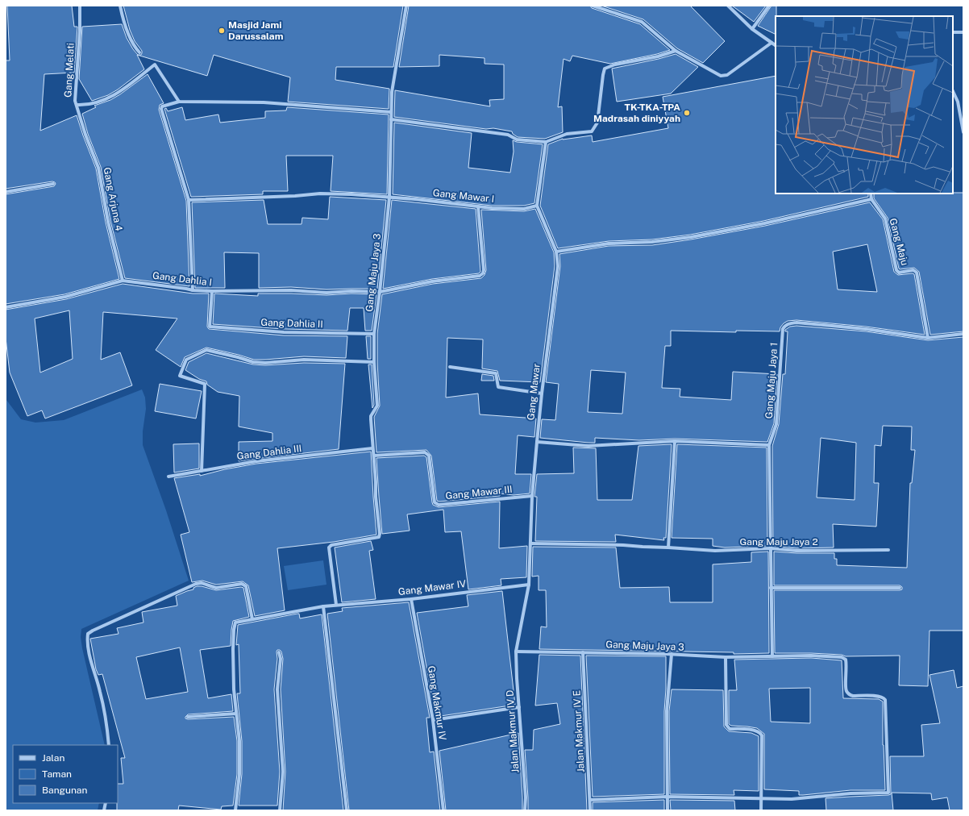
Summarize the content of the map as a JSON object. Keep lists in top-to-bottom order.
{
  "streets": {
    "street": [
      "Gang Melati",
      "Gang Mawar I",
      "Gang Arjuna 4",
      "Gang Maju",
      "Gang Maju Jaya 3",
      "Gang Dahlia I",
      "Gang Dahlia II",
      "Gang Maju Jaya 1",
      "Gang Mawar",
      "Gang Dahlia III",
      "Gang Mawar III",
      "Gang Maju Jaya 2",
      "Gang Mawar IV",
      "Gang Makmur IV",
      "Jalan Makmur IV D",
      "Jalan Makmur IV E"
    ]
  },
  "crossings": [
    ["Gang Melati", "Gang Arjuna 4"],
    ["Gang Mawar I", "Gang Maju Jaya 3"],
    ["Gang Mawar I", "Gang Dahlia I"],
    ["Gang Mawar I", "Gang Mawar"],
    ["Gang Arjuna 4", "Gang Dahlia I"],
    ["Gang Maju", "Gang Maju Jaya 1"],
    ["Gang Maju Jaya 3", "Gang Dahlia I"],
    ["Gang Maju Jaya 3", "Gang Dahlia II"],
    ["Gang Maju Jaya 3", "Gang Dahlia III"],
    ["Gang Maju Jaya 3", "Gang Mawar III"],
    ["Gang Maju Jaya 3", "Gang Mawar IV"],
    ["Gang Maju Jaya 3", "Jalan Makmur IV D"],
    ["Gang Maju Jaya 3", "Jalan Makmur IV E"],
    ["Gang Dahlia I", "Gang Dahlia II"],
    ["Gang Mawar", "Gang Mawar III"],
    ["Gang Mawar", "Gang Maju Jaya 2"],
    ["Gang Mawar", "Gang Mawar IV"],
    ["Gang Mawar IV", "Gang Makmur IV"]
  ],
  "places": ["Masjid Jami Darussalam", "TK-TKA-TPA Madrasah diniyyah"],
  "legend": ["Jalan", "Taman", "Bangunan"]
}
